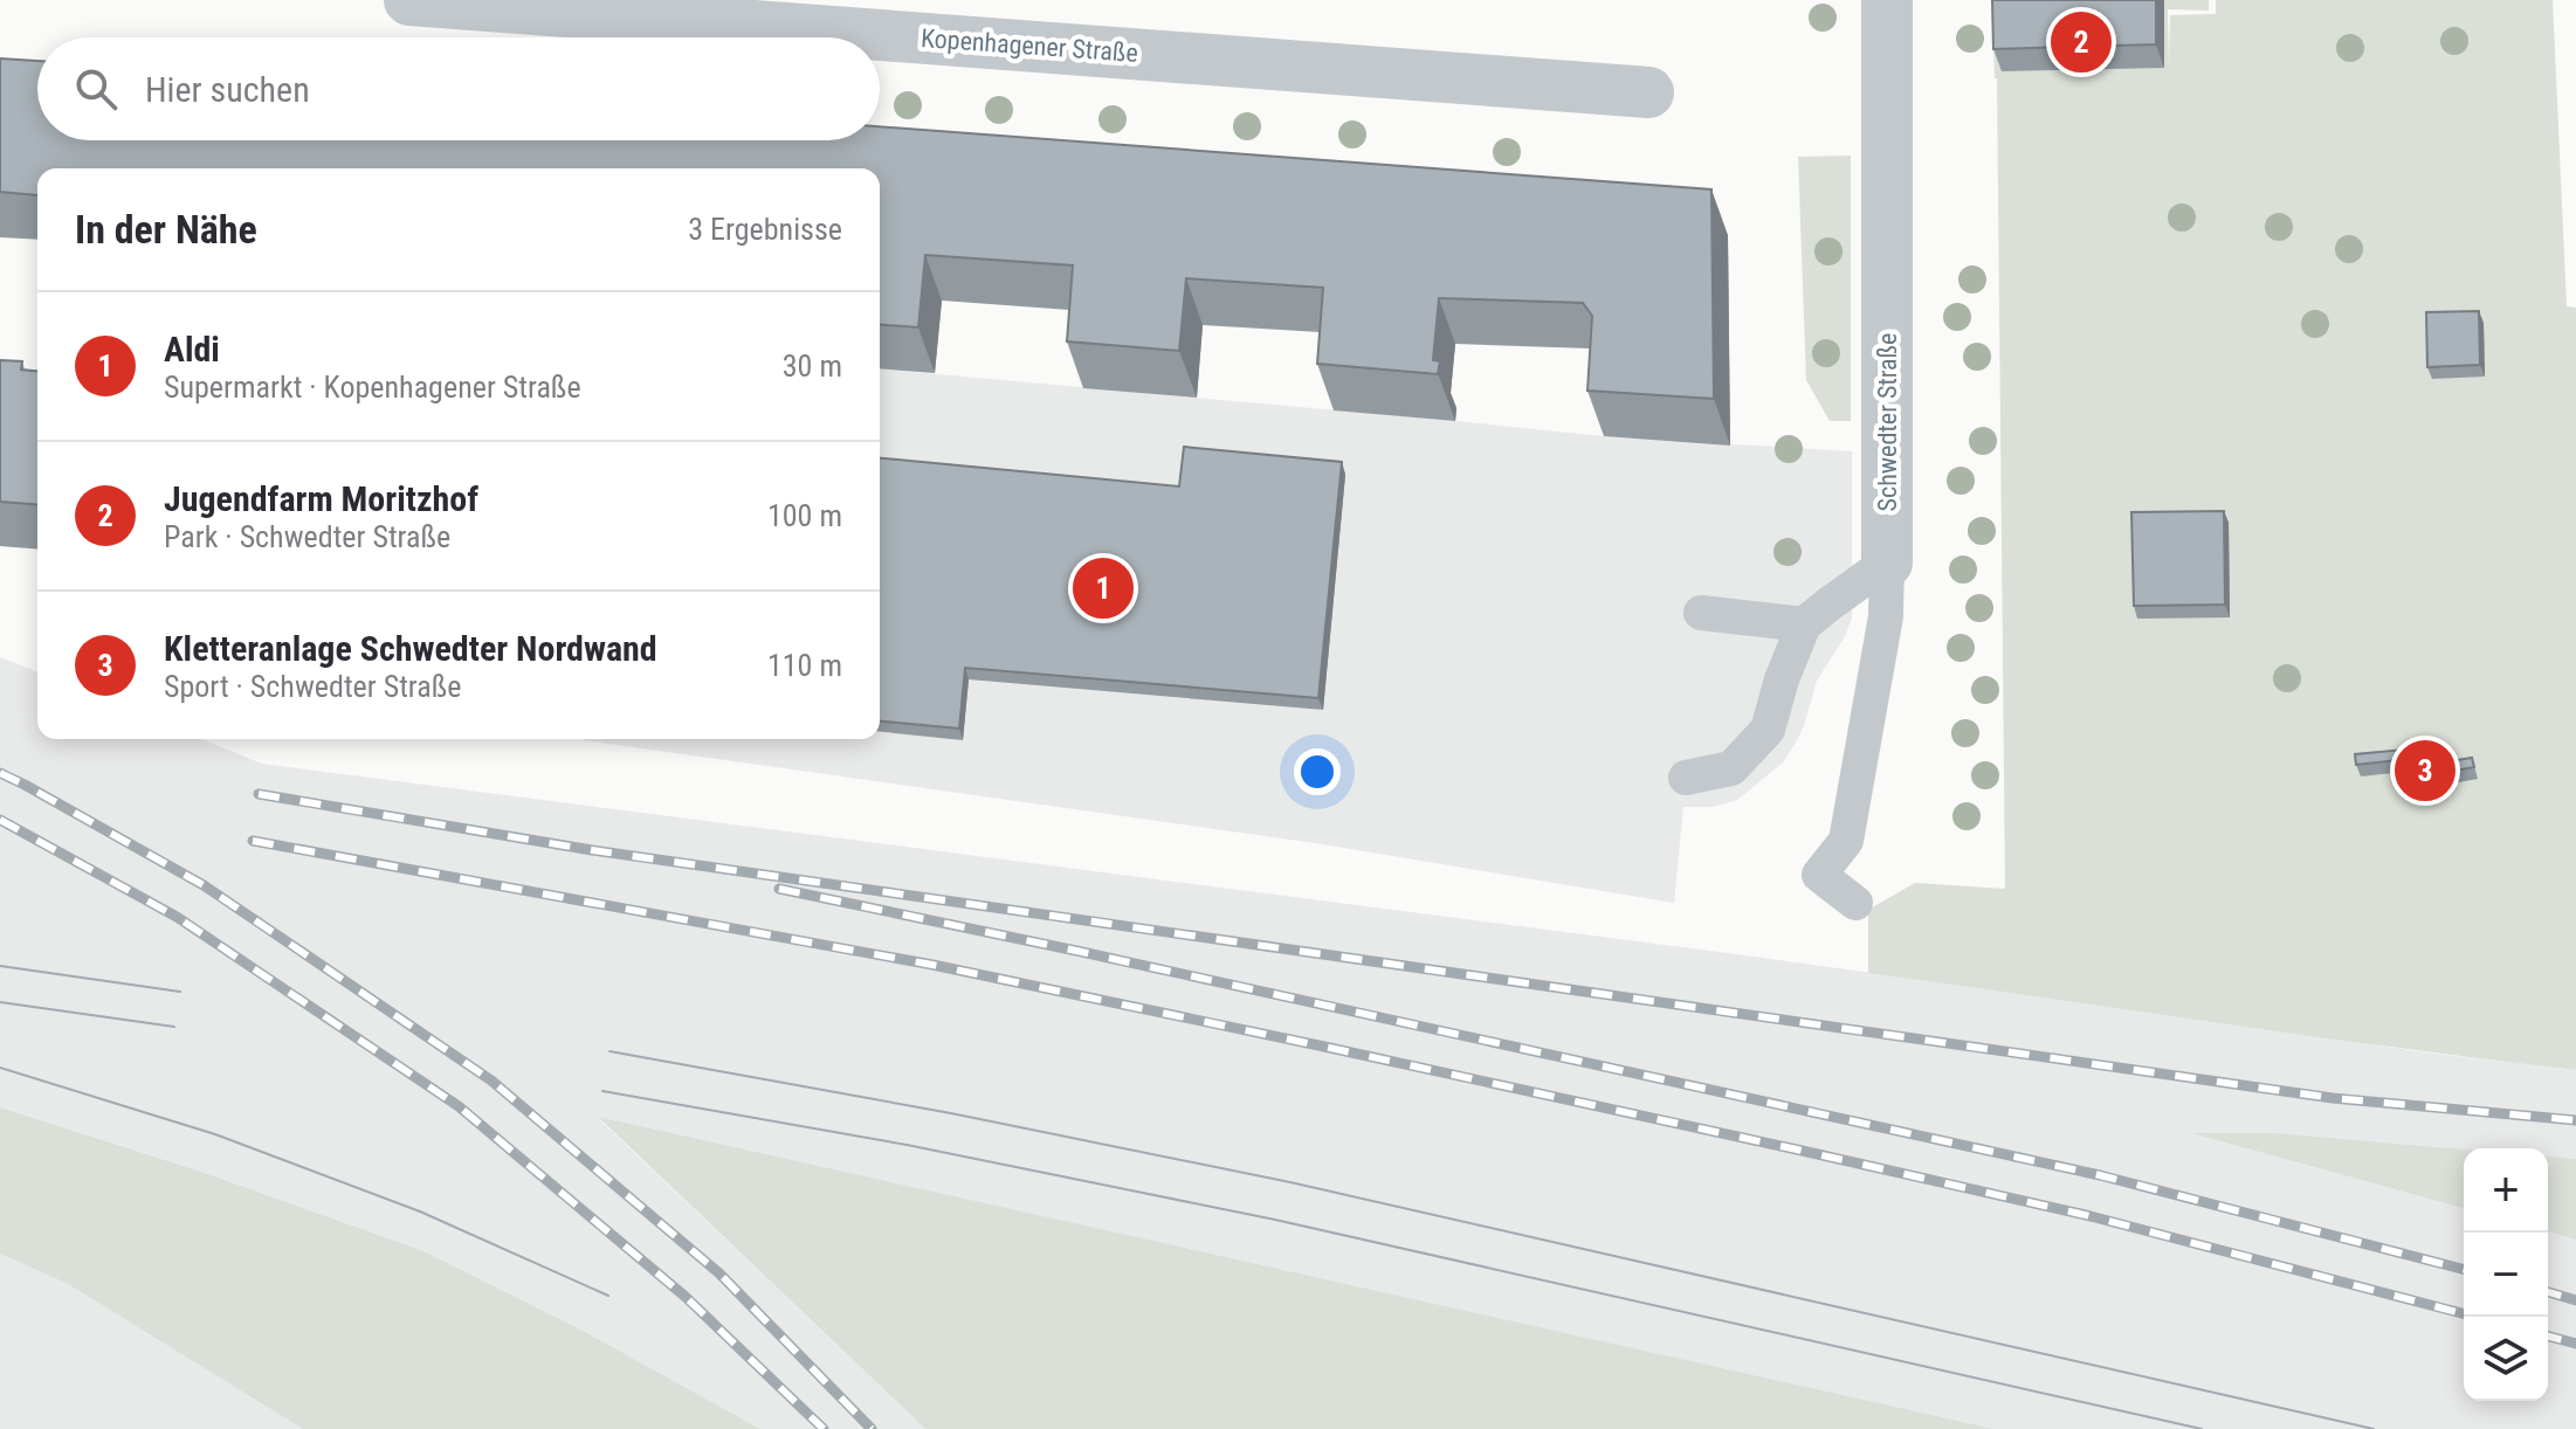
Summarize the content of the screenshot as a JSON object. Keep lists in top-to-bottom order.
{
  "streets": {
    "street": ["Kopenhagener Straße", "Schwedter Straße"]
  },
  "page": {
    "pins": ["2", "1", "3"],
    "search": "Hier suchen",
    "heading": ["In der Nähe", "3 Ergebnisse"],
    "list": [
      {
        "mark": "1",
        "name": "Aldi",
        "note": "Supermarkt · Kopenhagener Straße",
        "value": "30 m"
      },
      {
        "mark": "2",
        "name": "Jugendfarm Moritzhof",
        "note": "Park · Schwedter Straße",
        "value": "100 m"
      },
      {
        "mark": "3",
        "name": "Kletteranlage Schwedter Nordwand",
        "note": "Sport · Schwedter Straße",
        "value": "110 m"
      }
    ],
    "map_buttons": ["+", "−"]
  }
}
